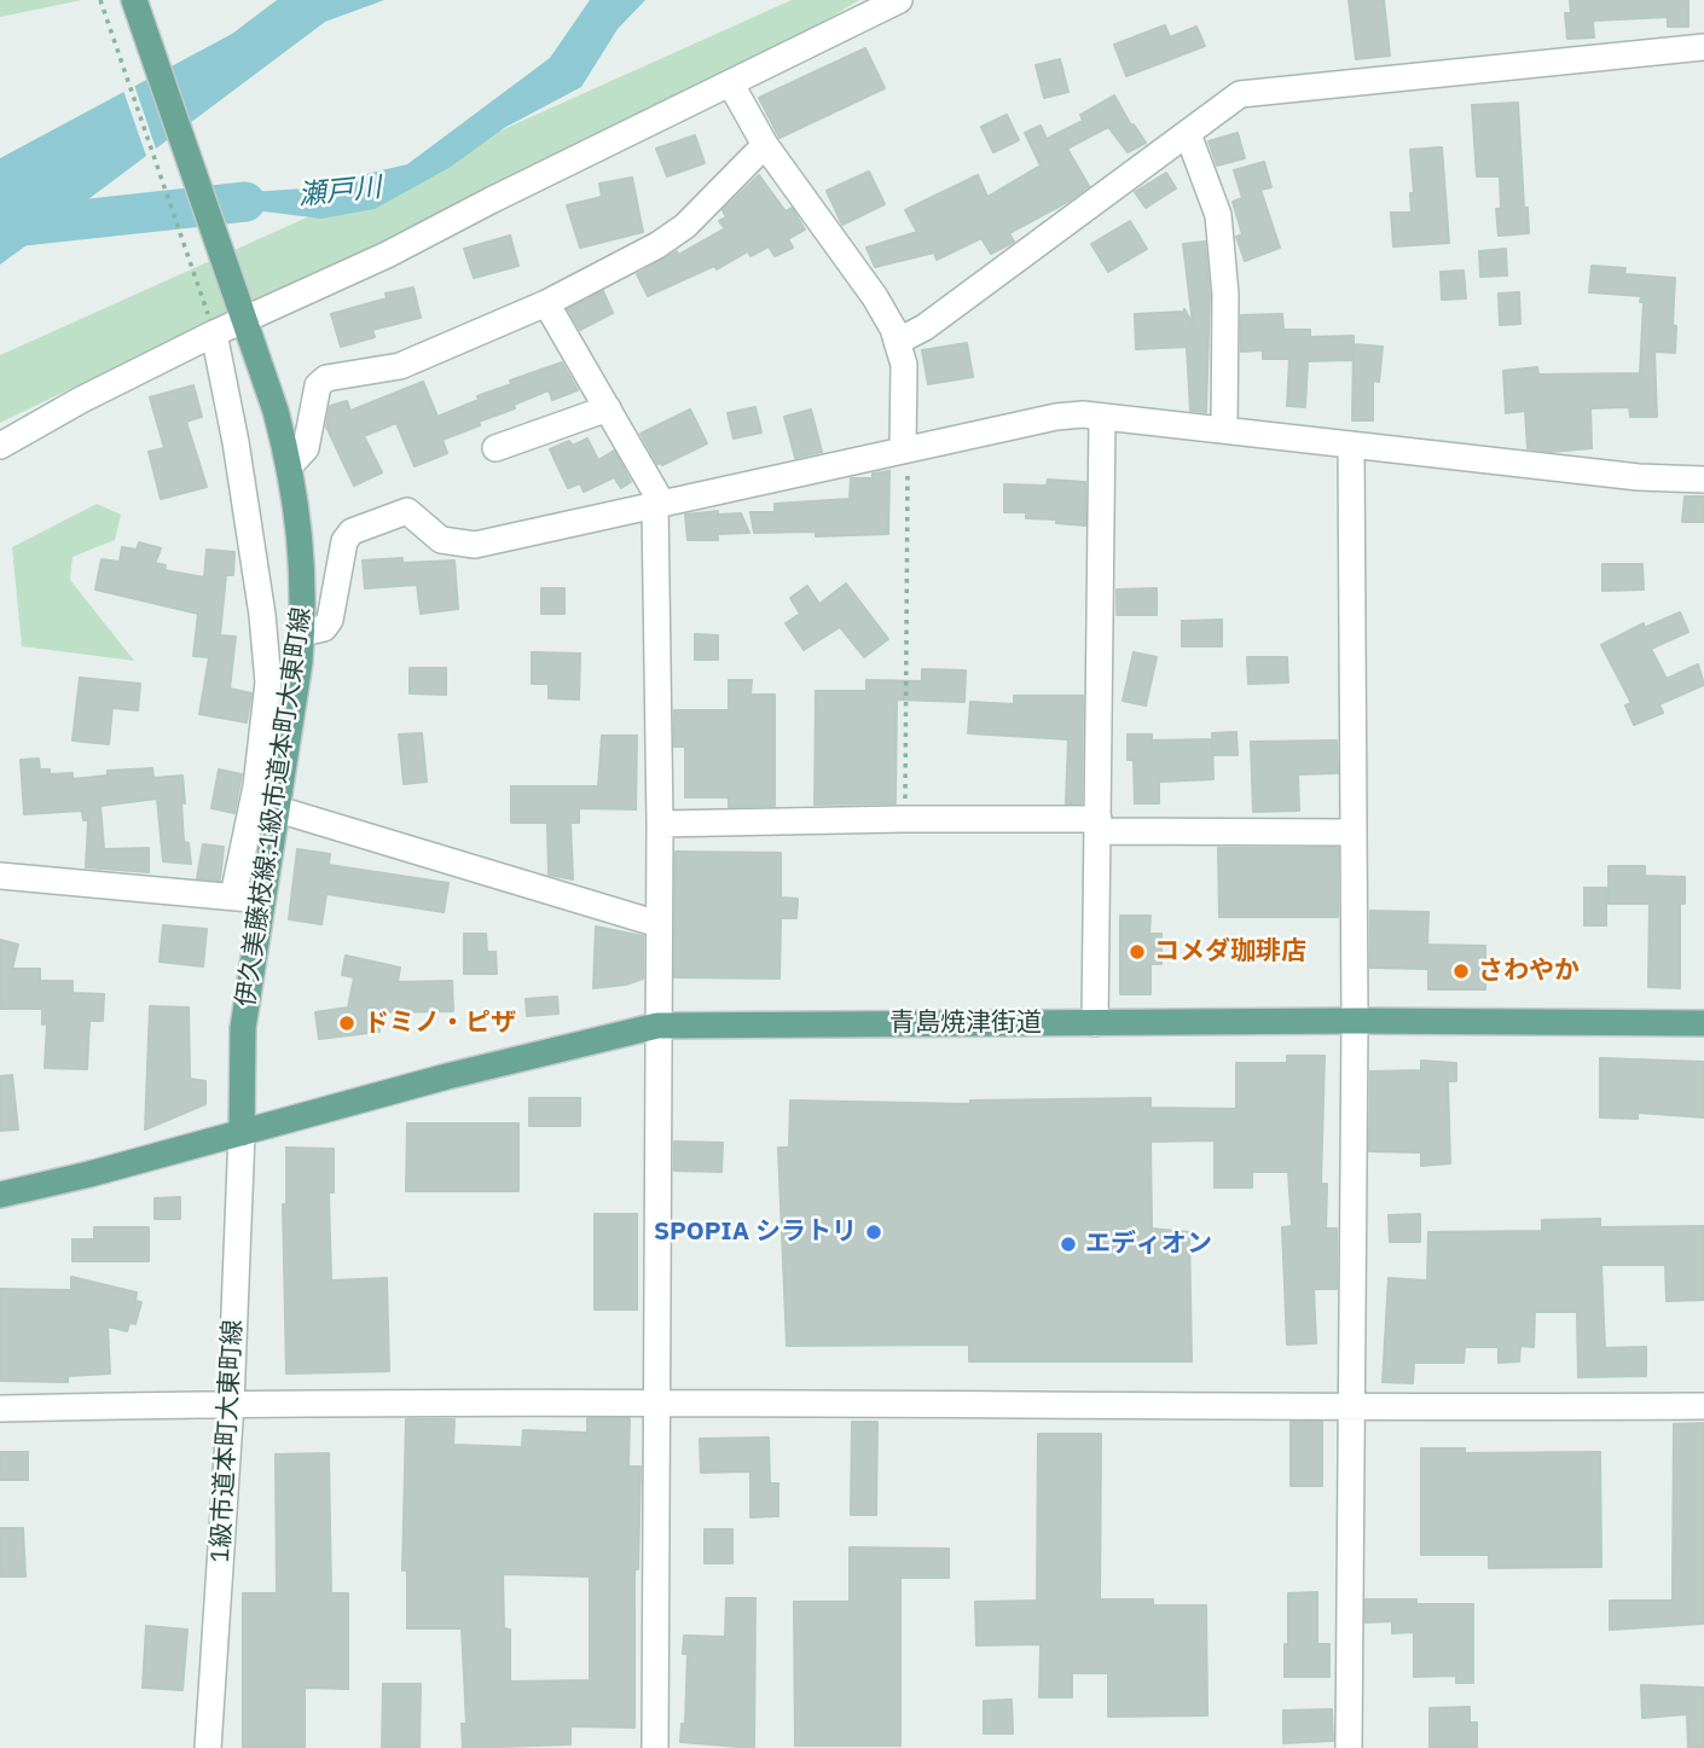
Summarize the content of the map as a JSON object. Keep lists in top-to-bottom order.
{
  "streets": {
    "main road": ["伊久美藤枝線;1級市道本町大東町線", "青島焼津街道"],
    "street": ["1級市道本町大東町線"]
  },
  "crossings": [
    ["伊久美藤枝線;1級市道本町大東町線", "青島焼津街道"],
    ["伊久美藤枝線;1級市道本町大東町線", "1級市道本町大東町線"],
    ["青島焼津街道", "1級市道本町大東町線"]
  ],
  "water": ["瀬戸川"],
  "places": [
    "コメダ珈琲店",
    "さわやか",
    "ドミノ・ピザ",
    "SPOPIA シラトリ",
    "エディオン"
  ]
}
